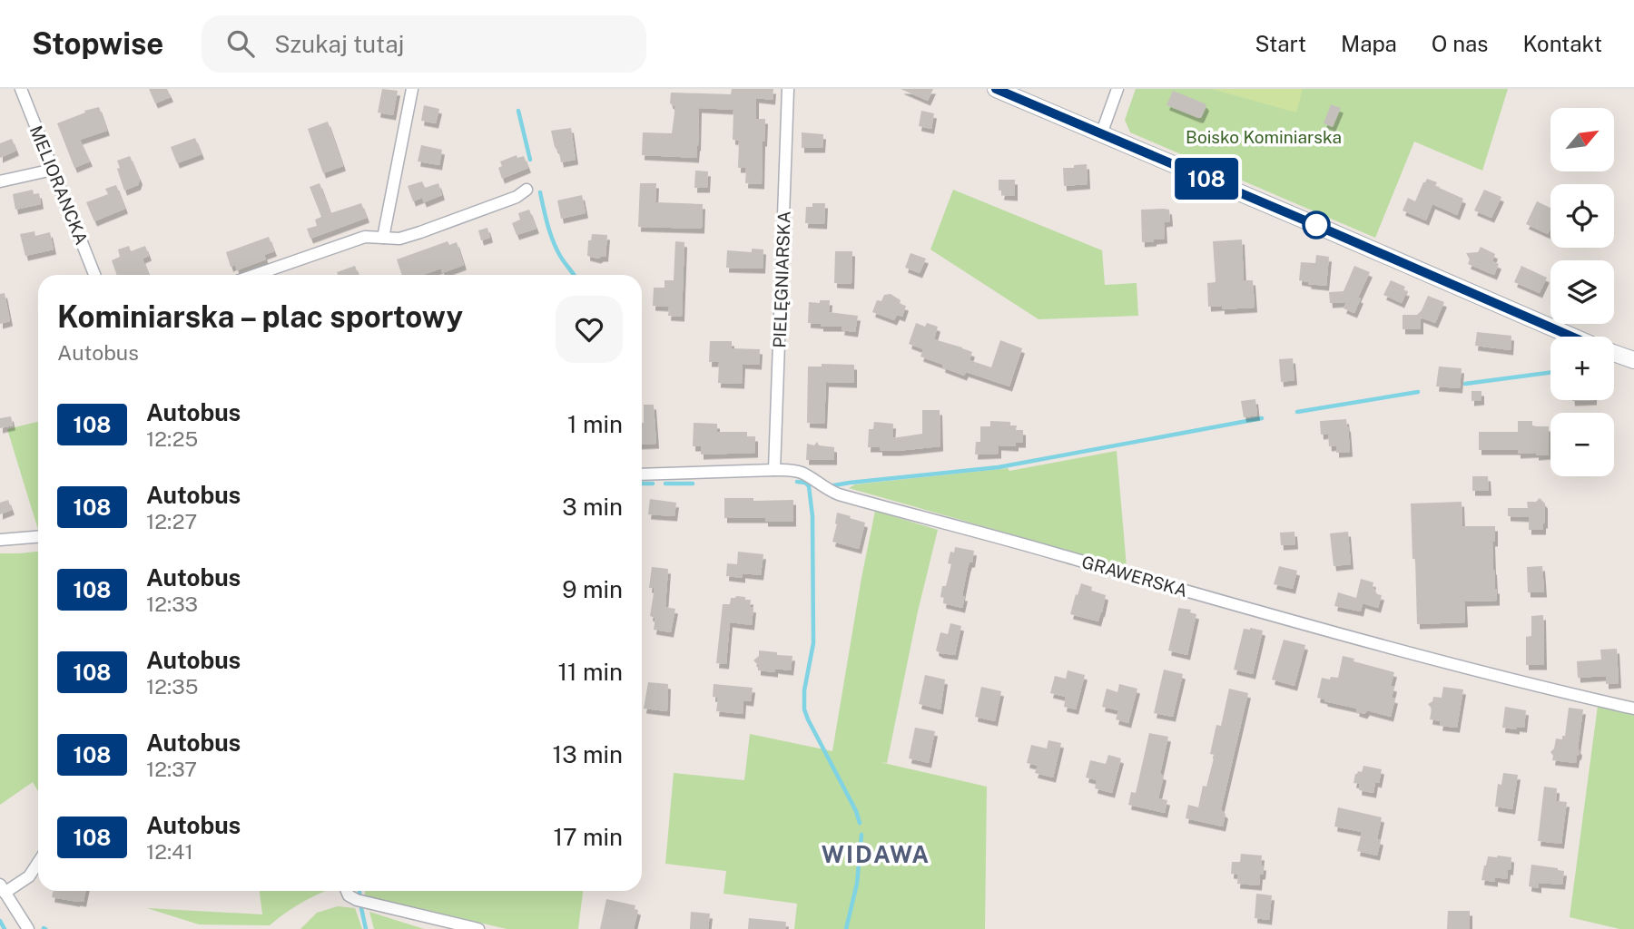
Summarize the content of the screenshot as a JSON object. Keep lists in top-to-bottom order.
{
  "streets": {
    "street": ["MELIORANCKA", "PIELĘGNIARSKA", "GRAWERSKA"]
  },
  "crossings": [
    ["PIELĘGNIARSKA", "GRAWERSKA"]
  ],
  "districts": ["WIDAWA"],
  "parks": ["Boisko Kominiarska"],
  "lines": ["bus line 108"],
  "north": "top right",
  "page": {
    "header": "Stopwise",
    "search": "Szukaj tutaj",
    "nav": [
      "Start",
      "Mapa",
      "O nas",
      "Kontakt"
    ],
    "on_map": "108",
    "map_buttons": ["+", "−"],
    "heading": ["Kominiarska – plac sportowy", "Autobus"],
    "list": [
      {
        "mark": "108",
        "name": "Autobus",
        "note": "12:25",
        "value": "1 min"
      },
      {
        "mark": "108",
        "name": "Autobus",
        "note": "12:27",
        "value": "3 min"
      },
      {
        "mark": "108",
        "name": "Autobus",
        "note": "12:33",
        "value": "9 min"
      },
      {
        "mark": "108",
        "name": "Autobus",
        "note": "12:35",
        "value": "11 min"
      },
      {
        "mark": "108",
        "name": "Autobus",
        "note": "12:37",
        "value": "13 min"
      },
      {
        "mark": "108",
        "name": "Autobus",
        "note": "12:41",
        "value": "17 min"
      }
    ]
  }
}
